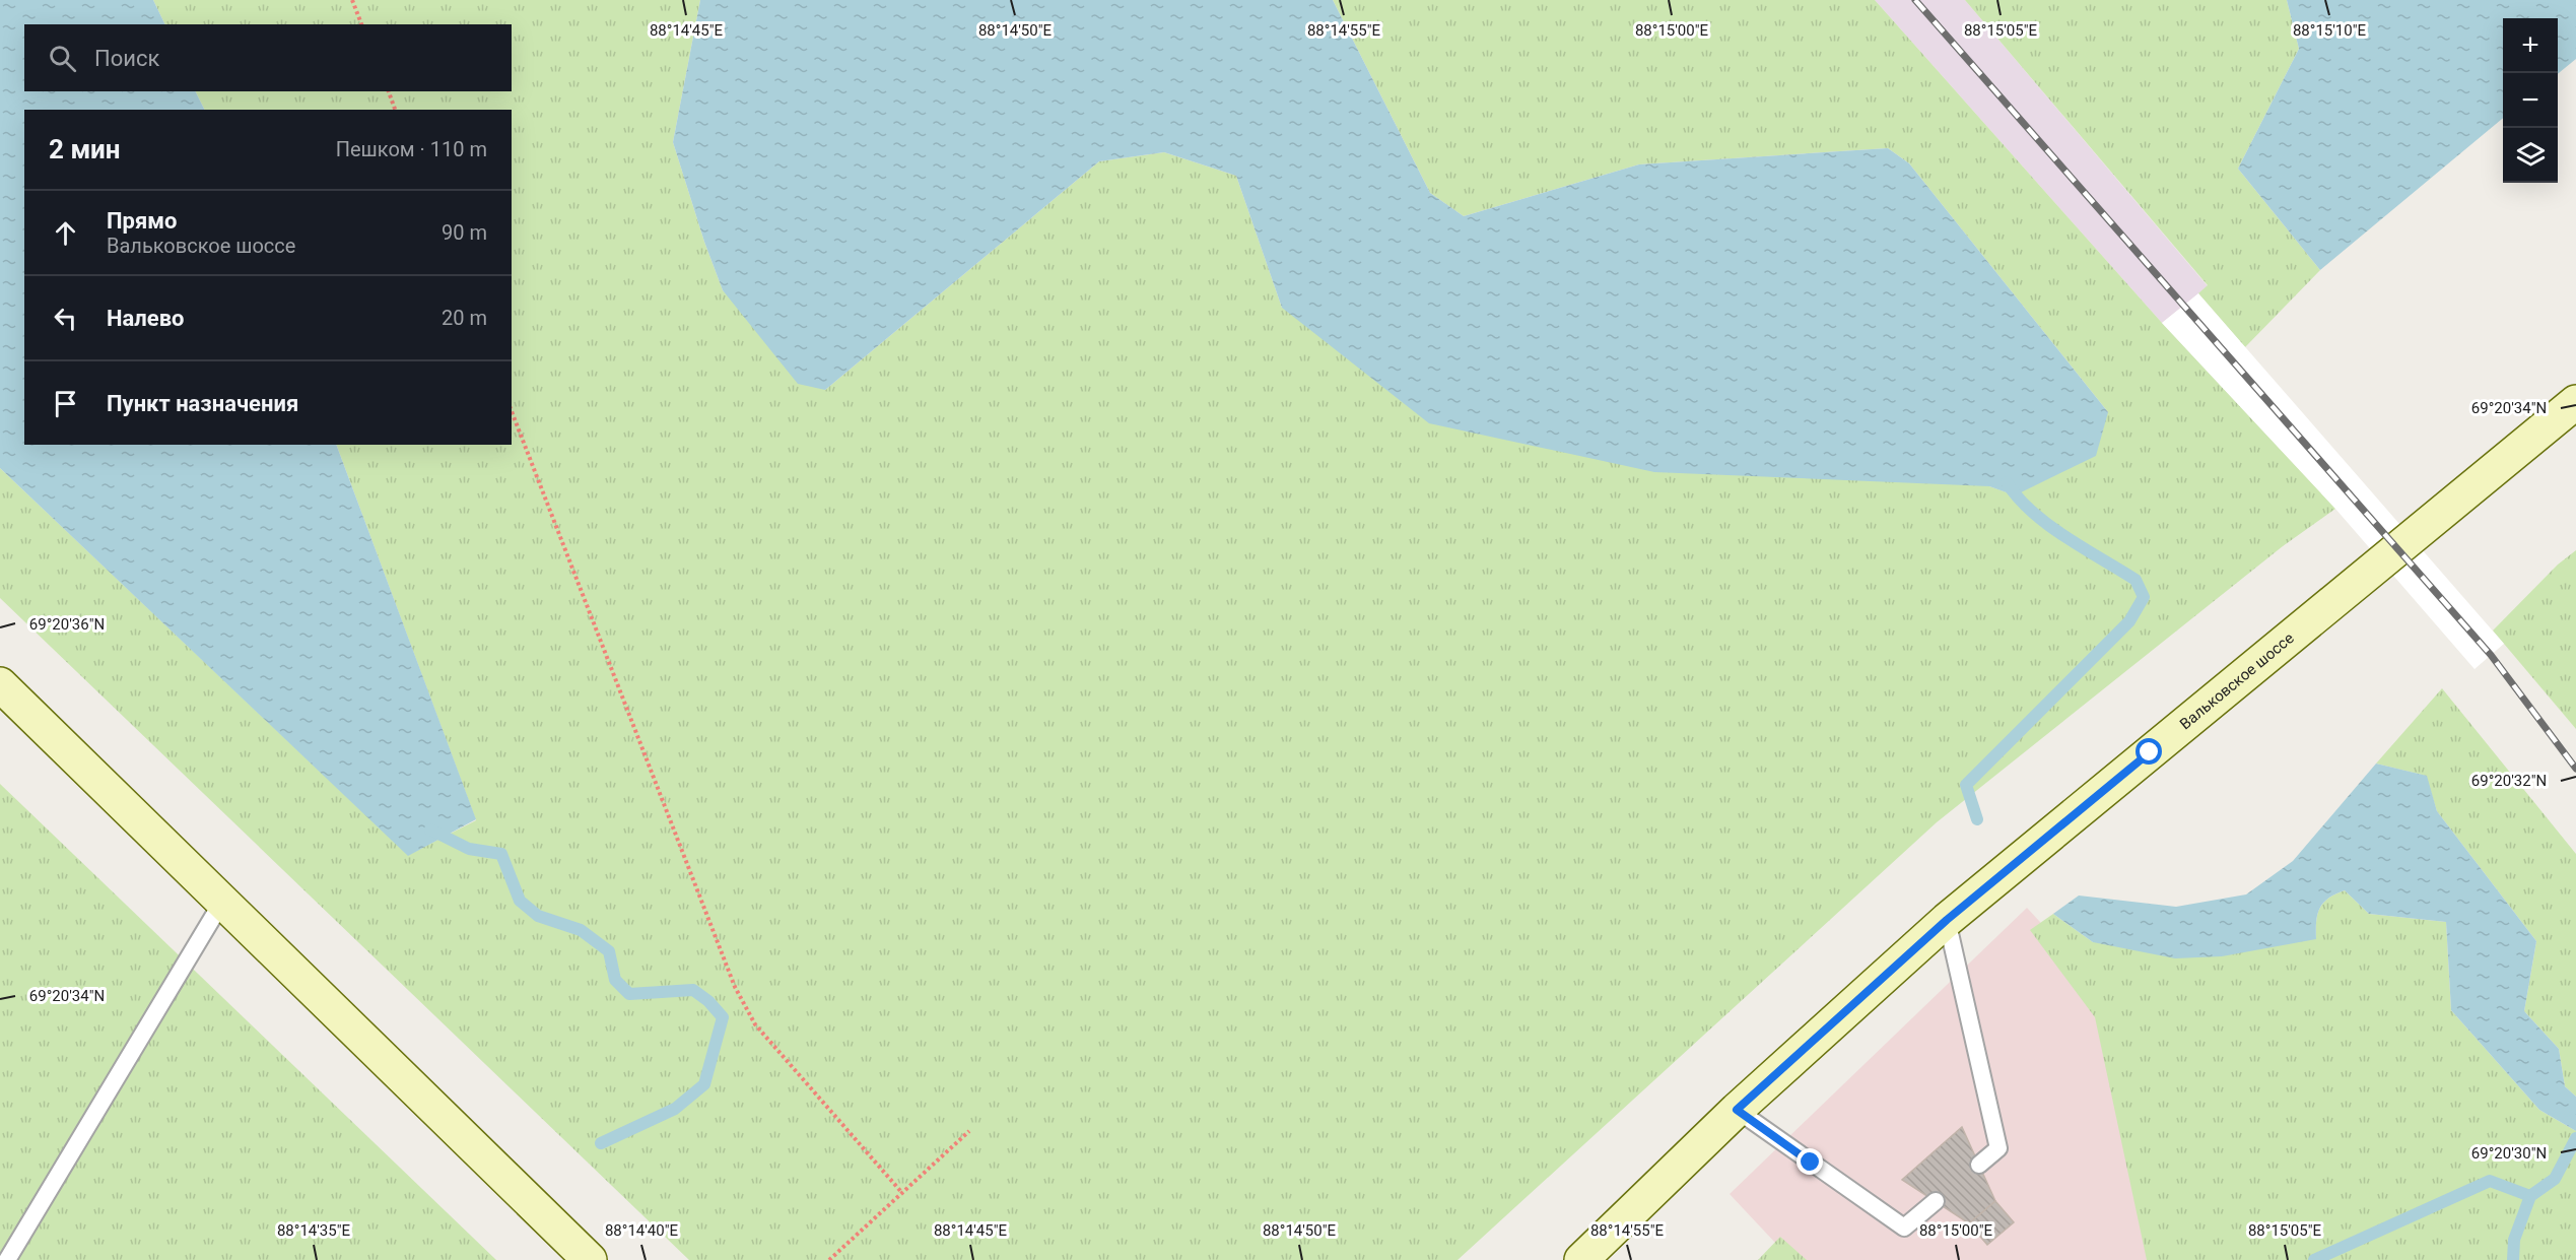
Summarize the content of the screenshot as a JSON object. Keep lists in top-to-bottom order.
{
  "streets": {
    "main road": ["Вальковское шоссе"]
  },
  "page": {
    "map_buttons": ["+", "−"],
    "search": "Поиск",
    "heading": ["2 мин", "Пешком · 110 m"],
    "list": [
      ["Прямо", "Вальковское шоссе", "90 m"],
      ["Налево", "20 m"],
      "Пункт назначения"
    ]
  },
  "coordinates": [
    "88°14'45\"E",
    "88°14'50\"E",
    "88°14'55\"E",
    "88°15'00\"E",
    "88°15'05\"E",
    "88°15'10\"E",
    "69°20'34\"N",
    "69°20'36\"N",
    "69°20'32\"N",
    "69°20'30\"N",
    "88°14'35\"E",
    "88°14'40\"E"
  ]
}
